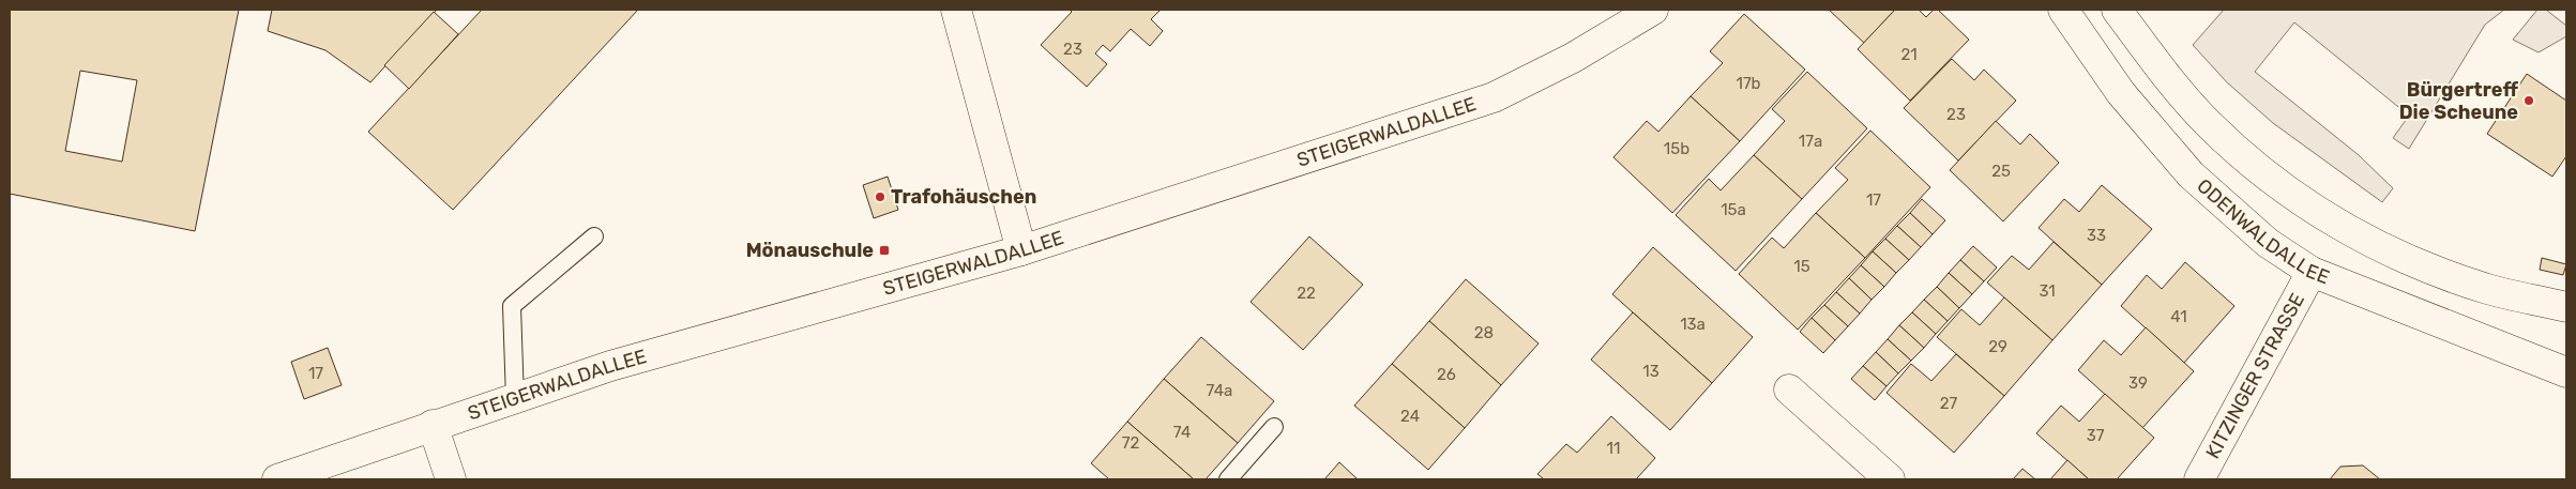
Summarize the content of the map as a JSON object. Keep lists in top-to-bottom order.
{
  "streets": {
    "street": ["STEIGERWALDALLEE", "ODENWALDALLEE", "KITZINGER STRASSE"]
  },
  "crossings": [
    ["ODENWALDALLEE", "KITZINGER STRASSE"]
  ],
  "places": {
    "other": ["Bürgertreff Die Scheune", "Trafohäuschen"],
    "transit": ["Mönauschule"]
  },
  "house_numbers": [
    "23",
    "21",
    "17b",
    "23",
    "17a",
    "15b",
    "25",
    "17",
    "15a",
    "33",
    "15",
    "31",
    "22",
    "41",
    "13a",
    "28",
    "29",
    "13",
    "17",
    "26",
    "39",
    "74a",
    "27",
    "24",
    "74",
    "37",
    "72",
    "11"
  ]
}
